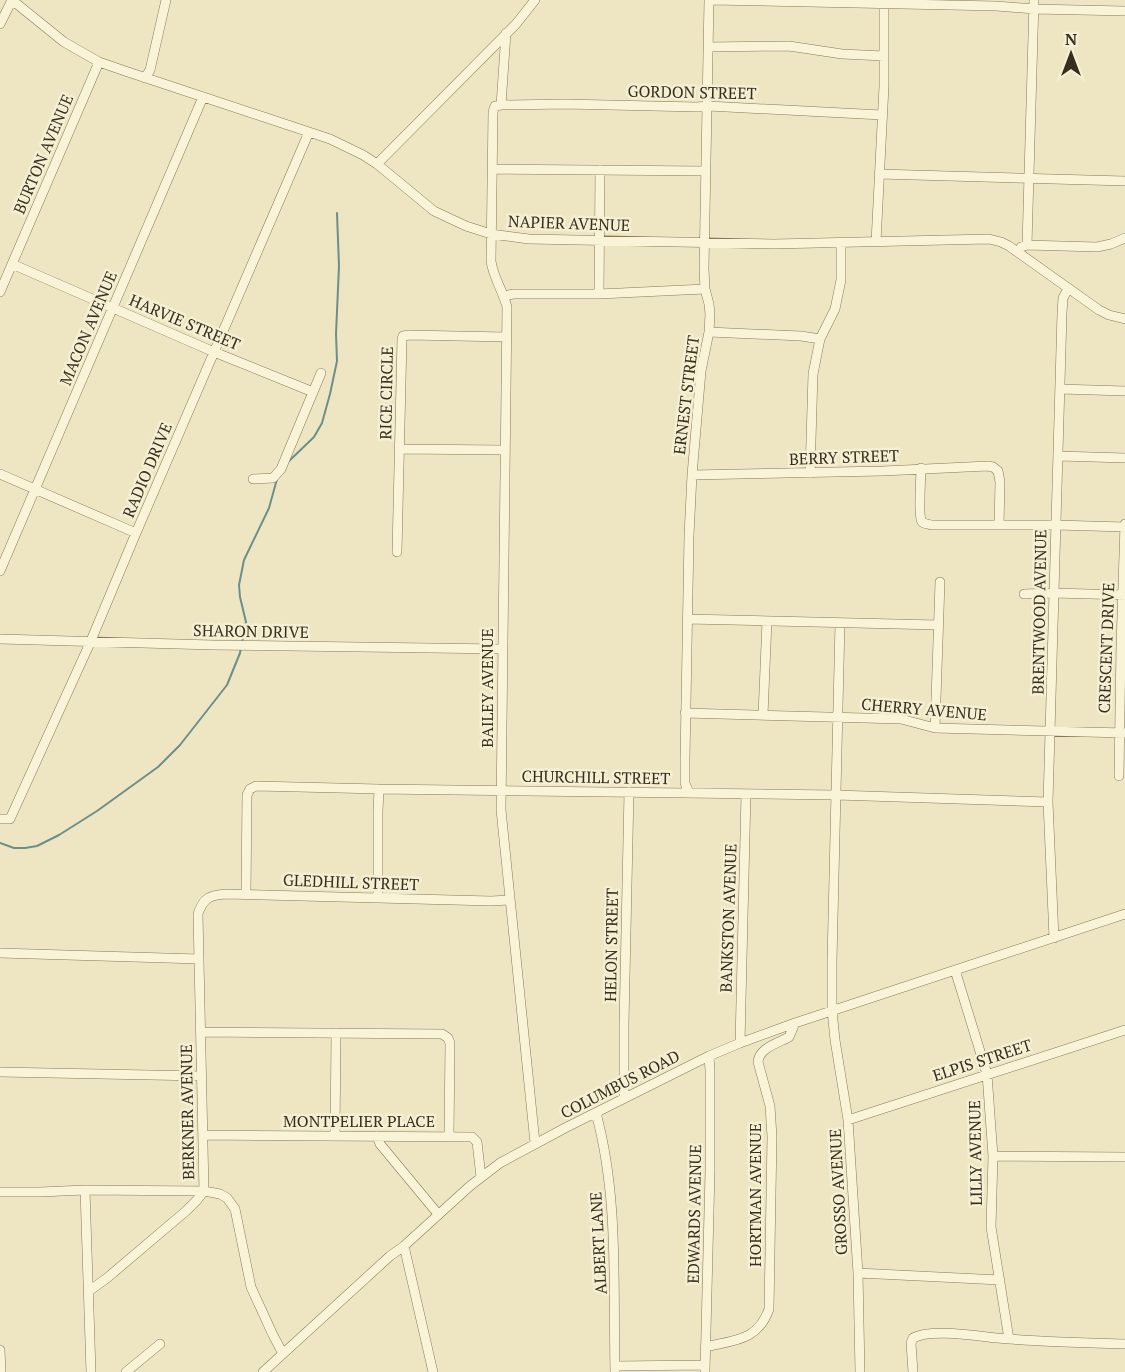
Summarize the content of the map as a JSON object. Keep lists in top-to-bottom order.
{
  "streets": {
    "street": [
      "GORDON STREET",
      "BURTON AVENUE",
      "NAPIER AVENUE",
      "HARVIE STREET",
      "MACON AVENUE",
      "RICE CIRCLE",
      "ERNEST STREET",
      "BERRY STREET",
      "RADIO DRIVE",
      "BRENTWOOD AVENUE",
      "SHARON DRIVE",
      "CRESCENT DRIVE",
      "BAILEY AVENUE",
      "CHERRY AVENUE",
      "CHURCHILL STREET",
      "GLEDHILL STREET",
      "BANKSTON AVENUE",
      "HELON STREET",
      "ELPIS STREET",
      "COLUMBUS ROAD",
      "BERKNER AVENUE",
      "MONTPELIER PLACE",
      "LILLY AVENUE",
      "GROSSO AVENUE",
      "HORTMAN AVENUE",
      "EDWARDS AVENUE",
      "ALBERT LANE"
    ]
  },
  "crossings": [
    ["GORDON STREET", "ERNEST STREET"],
    ["GORDON STREET", "BAILEY AVENUE"],
    ["BURTON AVENUE", "NAPIER AVENUE"],
    ["BURTON AVENUE", "HARVIE STREET"],
    ["NAPIER AVENUE", "MACON AVENUE"],
    ["NAPIER AVENUE", "ERNEST STREET"],
    ["NAPIER AVENUE", "RADIO DRIVE"],
    ["NAPIER AVENUE", "BRENTWOOD AVENUE"],
    ["NAPIER AVENUE", "BAILEY AVENUE"],
    ["HARVIE STREET", "MACON AVENUE"],
    ["HARVIE STREET", "RADIO DRIVE"],
    ["RICE CIRCLE", "BAILEY AVENUE"],
    ["ERNEST STREET", "BERRY STREET"],
    ["ERNEST STREET", "CHERRY AVENUE"],
    ["ERNEST STREET", "CHURCHILL STREET"],
    ["RADIO DRIVE", "SHARON DRIVE"],
    ["BRENTWOOD AVENUE", "CHERRY AVENUE"],
    ["BRENTWOOD AVENUE", "CHURCHILL STREET"],
    ["BRENTWOOD AVENUE", "COLUMBUS ROAD"],
    ["SHARON DRIVE", "BAILEY AVENUE"],
    ["CRESCENT DRIVE", "CHERRY AVENUE"],
    ["BAILEY AVENUE", "CHURCHILL STREET"],
    ["BAILEY AVENUE", "GLEDHILL STREET"],
    ["BAILEY AVENUE", "COLUMBUS ROAD"],
    ["CHERRY AVENUE", "GROSSO AVENUE"],
    ["CHURCHILL STREET", "GLEDHILL STREET"],
    ["CHURCHILL STREET", "BANKSTON AVENUE"],
    ["CHURCHILL STREET", "HELON STREET"],
    ["CHURCHILL STREET", "GROSSO AVENUE"],
    ["GLEDHILL STREET", "BERKNER AVENUE"],
    ["BANKSTON AVENUE", "COLUMBUS ROAD"],
    ["HELON STREET", "COLUMBUS ROAD"],
    ["ELPIS STREET", "LILLY AVENUE"],
    ["ELPIS STREET", "GROSSO AVENUE"],
    ["COLUMBUS ROAD", "BERKNER AVENUE"],
    ["COLUMBUS ROAD", "MONTPELIER PLACE"],
    ["COLUMBUS ROAD", "LILLY AVENUE"],
    ["COLUMBUS ROAD", "GROSSO AVENUE"],
    ["COLUMBUS ROAD", "HORTMAN AVENUE"],
    ["COLUMBUS ROAD", "EDWARDS AVENUE"],
    ["COLUMBUS ROAD", "ALBERT LANE"],
    ["BERKNER AVENUE", "MONTPELIER PLACE"],
    ["HORTMAN AVENUE", "EDWARDS AVENUE"]
  ],
  "north": "top"
}
